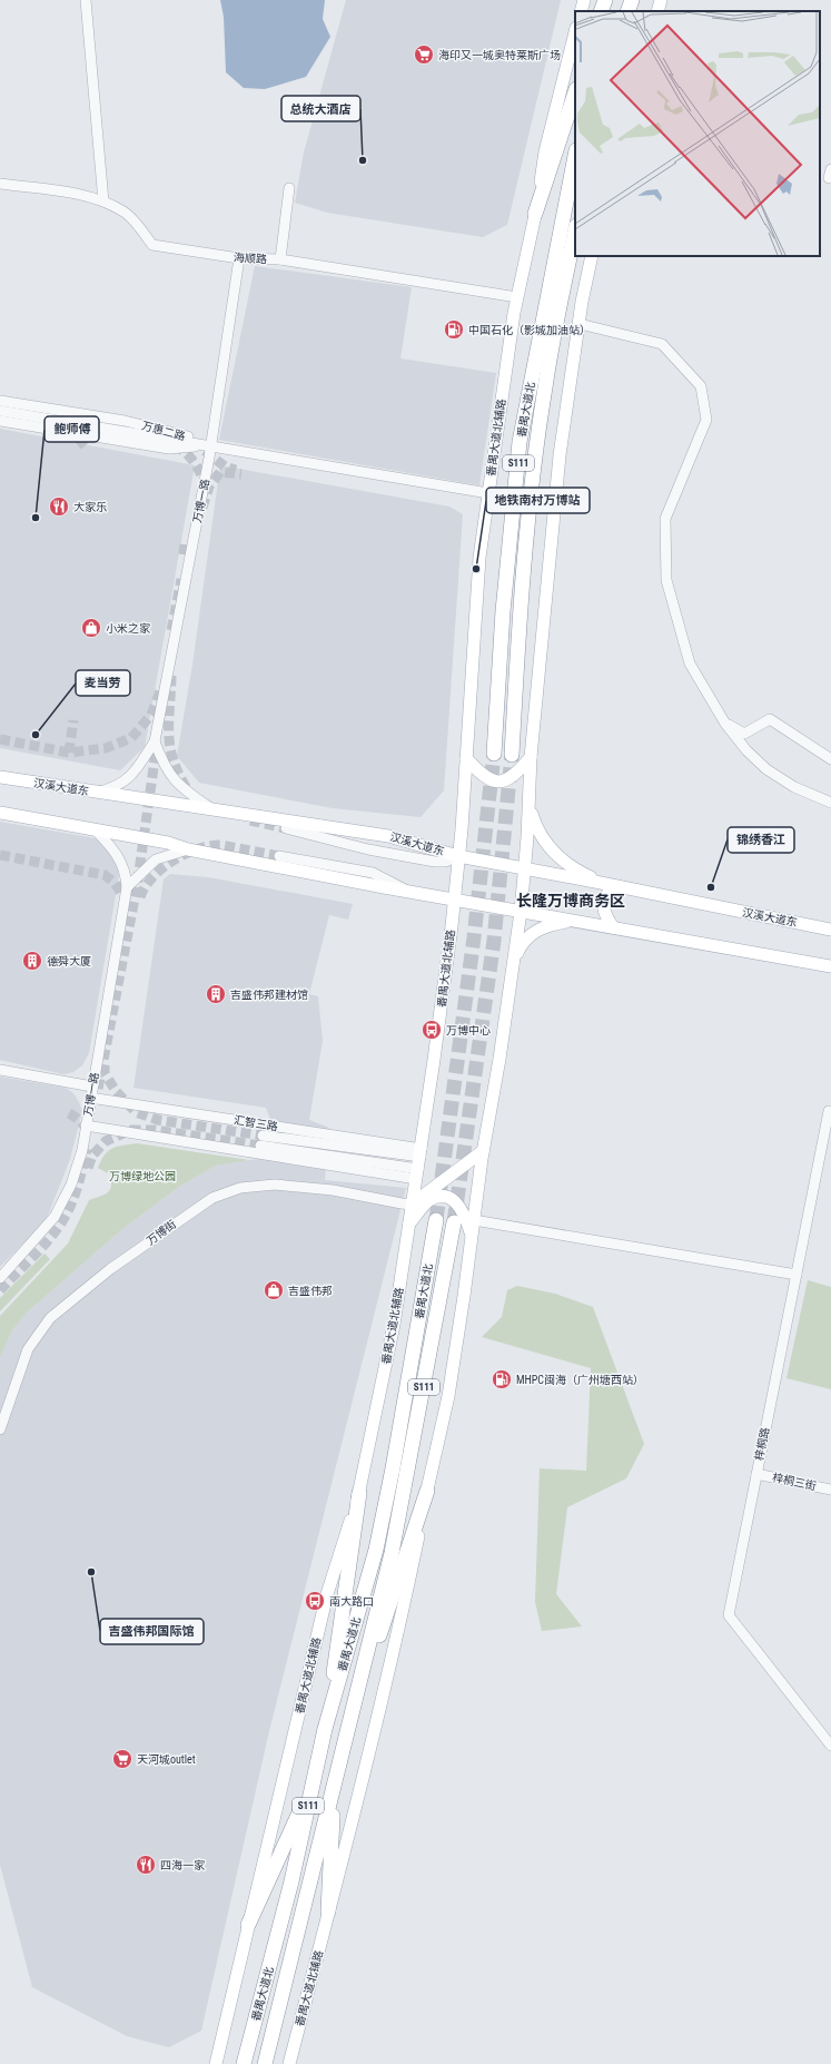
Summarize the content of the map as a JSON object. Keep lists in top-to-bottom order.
{
  "streets": {
    "highway": ["番禺大道北", "S111"],
    "main road": ["番禺大道北辅路", "汉溪大道东", "番禺大道北铺路"],
    "street": [
      "海顺路",
      "万惠二路",
      "万博一路",
      "汇智三路",
      "万博街",
      "梓桐路",
      "梓桐三街"
    ]
  },
  "crossings": [
    ["海顺路", "番禺大道北辅路"],
    ["海顺路", "万博一路"],
    ["万惠二路", "番禺大道北辅路"],
    ["万惠二路", "万博一路"],
    ["番禺大道北辅路", "汉溪大道东"],
    ["番禺大道北辅路", "汇智三路"],
    ["番禺大道北辅路", "万博街"],
    ["万博一路", "汇智三路"],
    ["梓桐路", "梓桐三街"]
  ],
  "districts": ["长隆万博商务区"],
  "parks": ["万博绿地公园"],
  "places": {
    "supermarket": ["海印又一城奥特莱斯广场", "天河城outlet"],
    "other": [
      "总统大酒店",
      "鲍师傅",
      "地铁南村万博站",
      "麦当劳",
      "锦绣香江",
      "吉盛伟邦国际馆"
    ],
    "fuel station": ["中国石化（影城加油站）", "MHPC闽海（广州塘西站）"],
    "restaurant": ["大家乐", "四海一家"],
    "shop": ["小米之家", "吉盛伟邦"],
    "building": ["德舜大厦", "吉盛伟邦建材馆"],
    "bus stop": ["万博中心", "南大路口"]
  }
}
